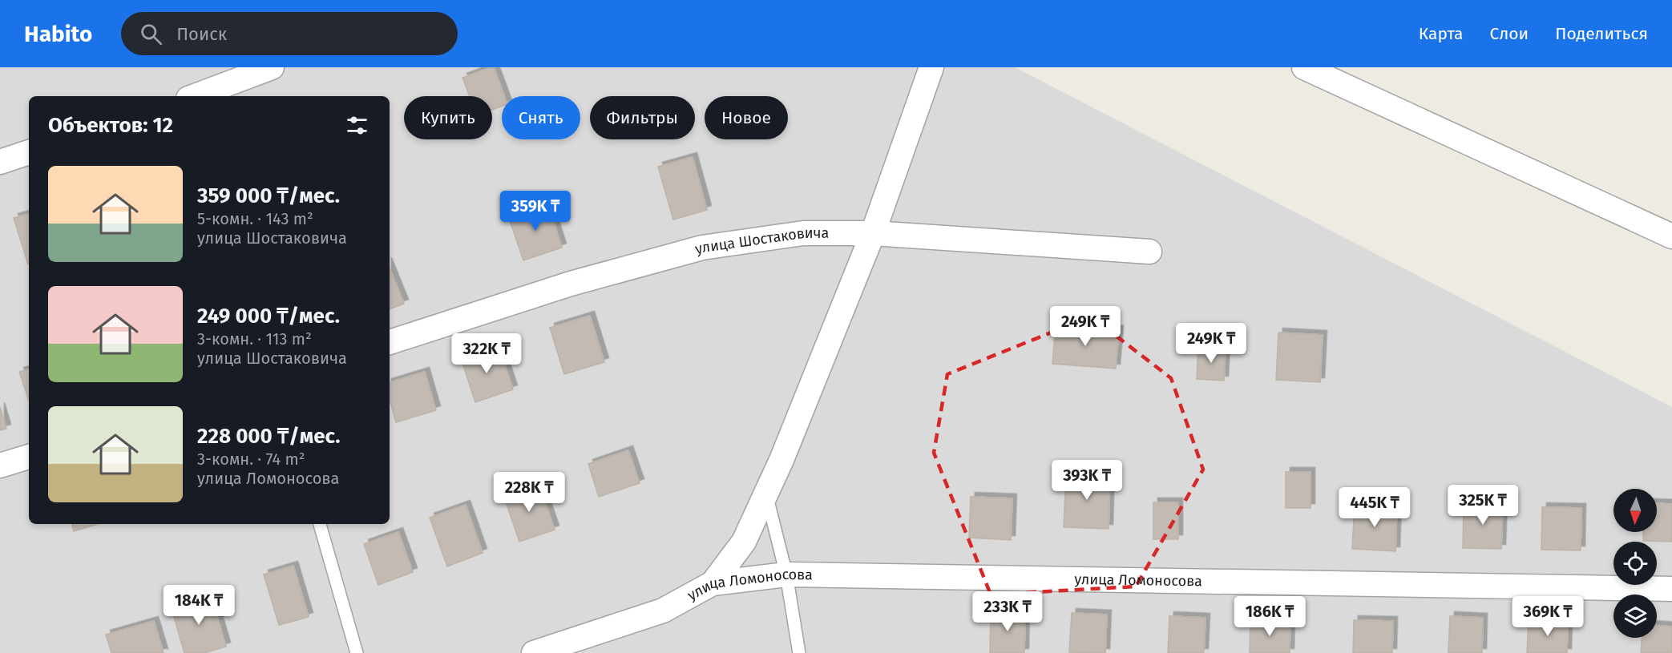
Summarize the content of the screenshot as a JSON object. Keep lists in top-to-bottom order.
{
  "streets": {
    "street": ["улица Шостаковича", "улица Ломоносова"]
  },
  "north": "bottom",
  "page": {
    "header": "Habito",
    "search": "Поиск",
    "nav": ["Карта", "Слои", "Поделиться"],
    "chip": [
      "Купить",
      "Снять",
      "Фильтры",
      "Новое"
    ],
    "heading": "Объектов: 12",
    "list": [
      {
        "name": "359 000 ₸/мес.",
        "note": "5-комн. · 143 m² · улица Шостаковича"
      },
      {
        "name": "249 000 ₸/мес.",
        "note": "3-комн. · 113 m² · улица Шостаковича"
      },
      {
        "name": "228 000 ₸/мес.",
        "note": "3-комн. · 74 m² · улица Ломоносова"
      }
    ],
    "price": [
      "359K ₸",
      "249K ₸",
      "249K ₸",
      "322K ₸",
      "393K ₸",
      "228K ₸",
      "325K ₸",
      "445K ₸",
      "184K ₸",
      "233K ₸",
      "186K ₸",
      "369K ₸"
    ]
  }
}
